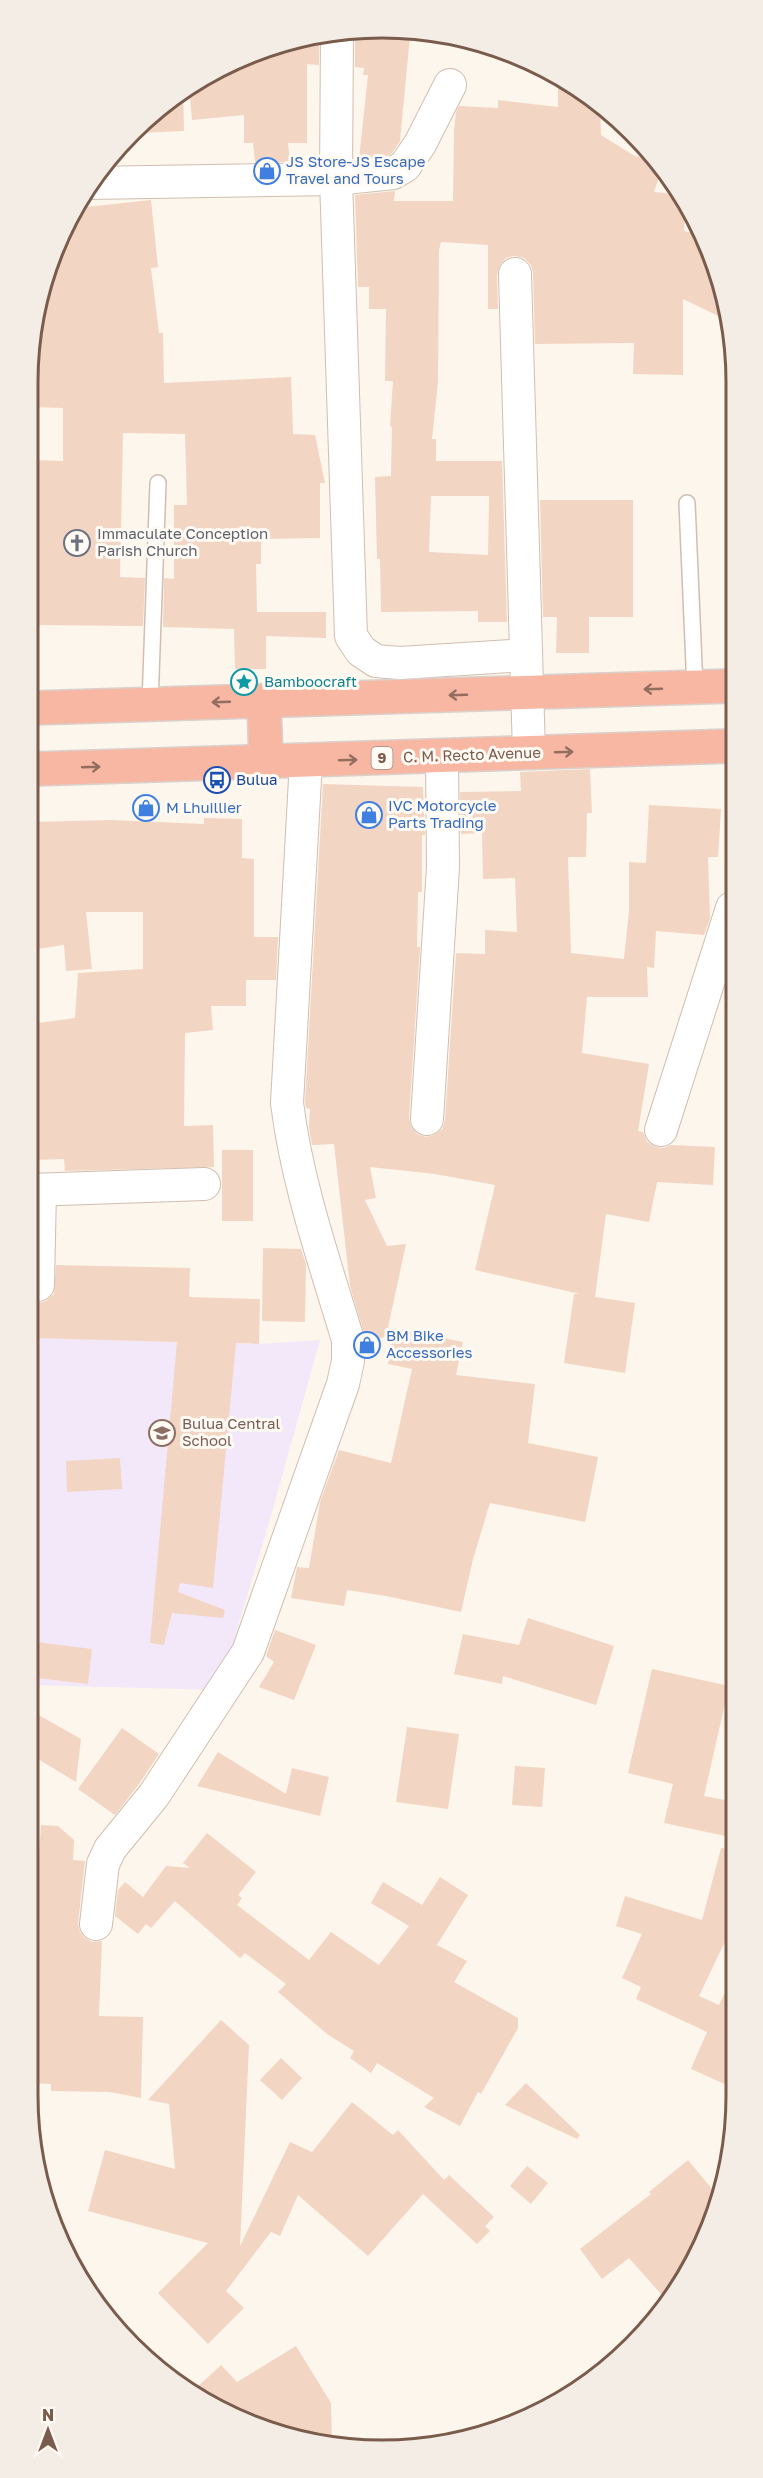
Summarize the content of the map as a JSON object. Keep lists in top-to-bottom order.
{
  "streets": {
    "highway": ["C. M. Recto Avenue", "9"]
  },
  "places": {
    "shop": [
      "JS Store-JS Escape Travel and Tours",
      "M Lhuillier",
      "IVC Motorcycle Parts Trading",
      "BM Bike Accessories"
    ],
    "church": ["Immaculate Conception Parish Church"],
    "place": ["Bamboocraft"],
    "bus stop": ["Bulua"],
    "school or university": ["Bulua Central School"]
  },
  "north": "top"
}
